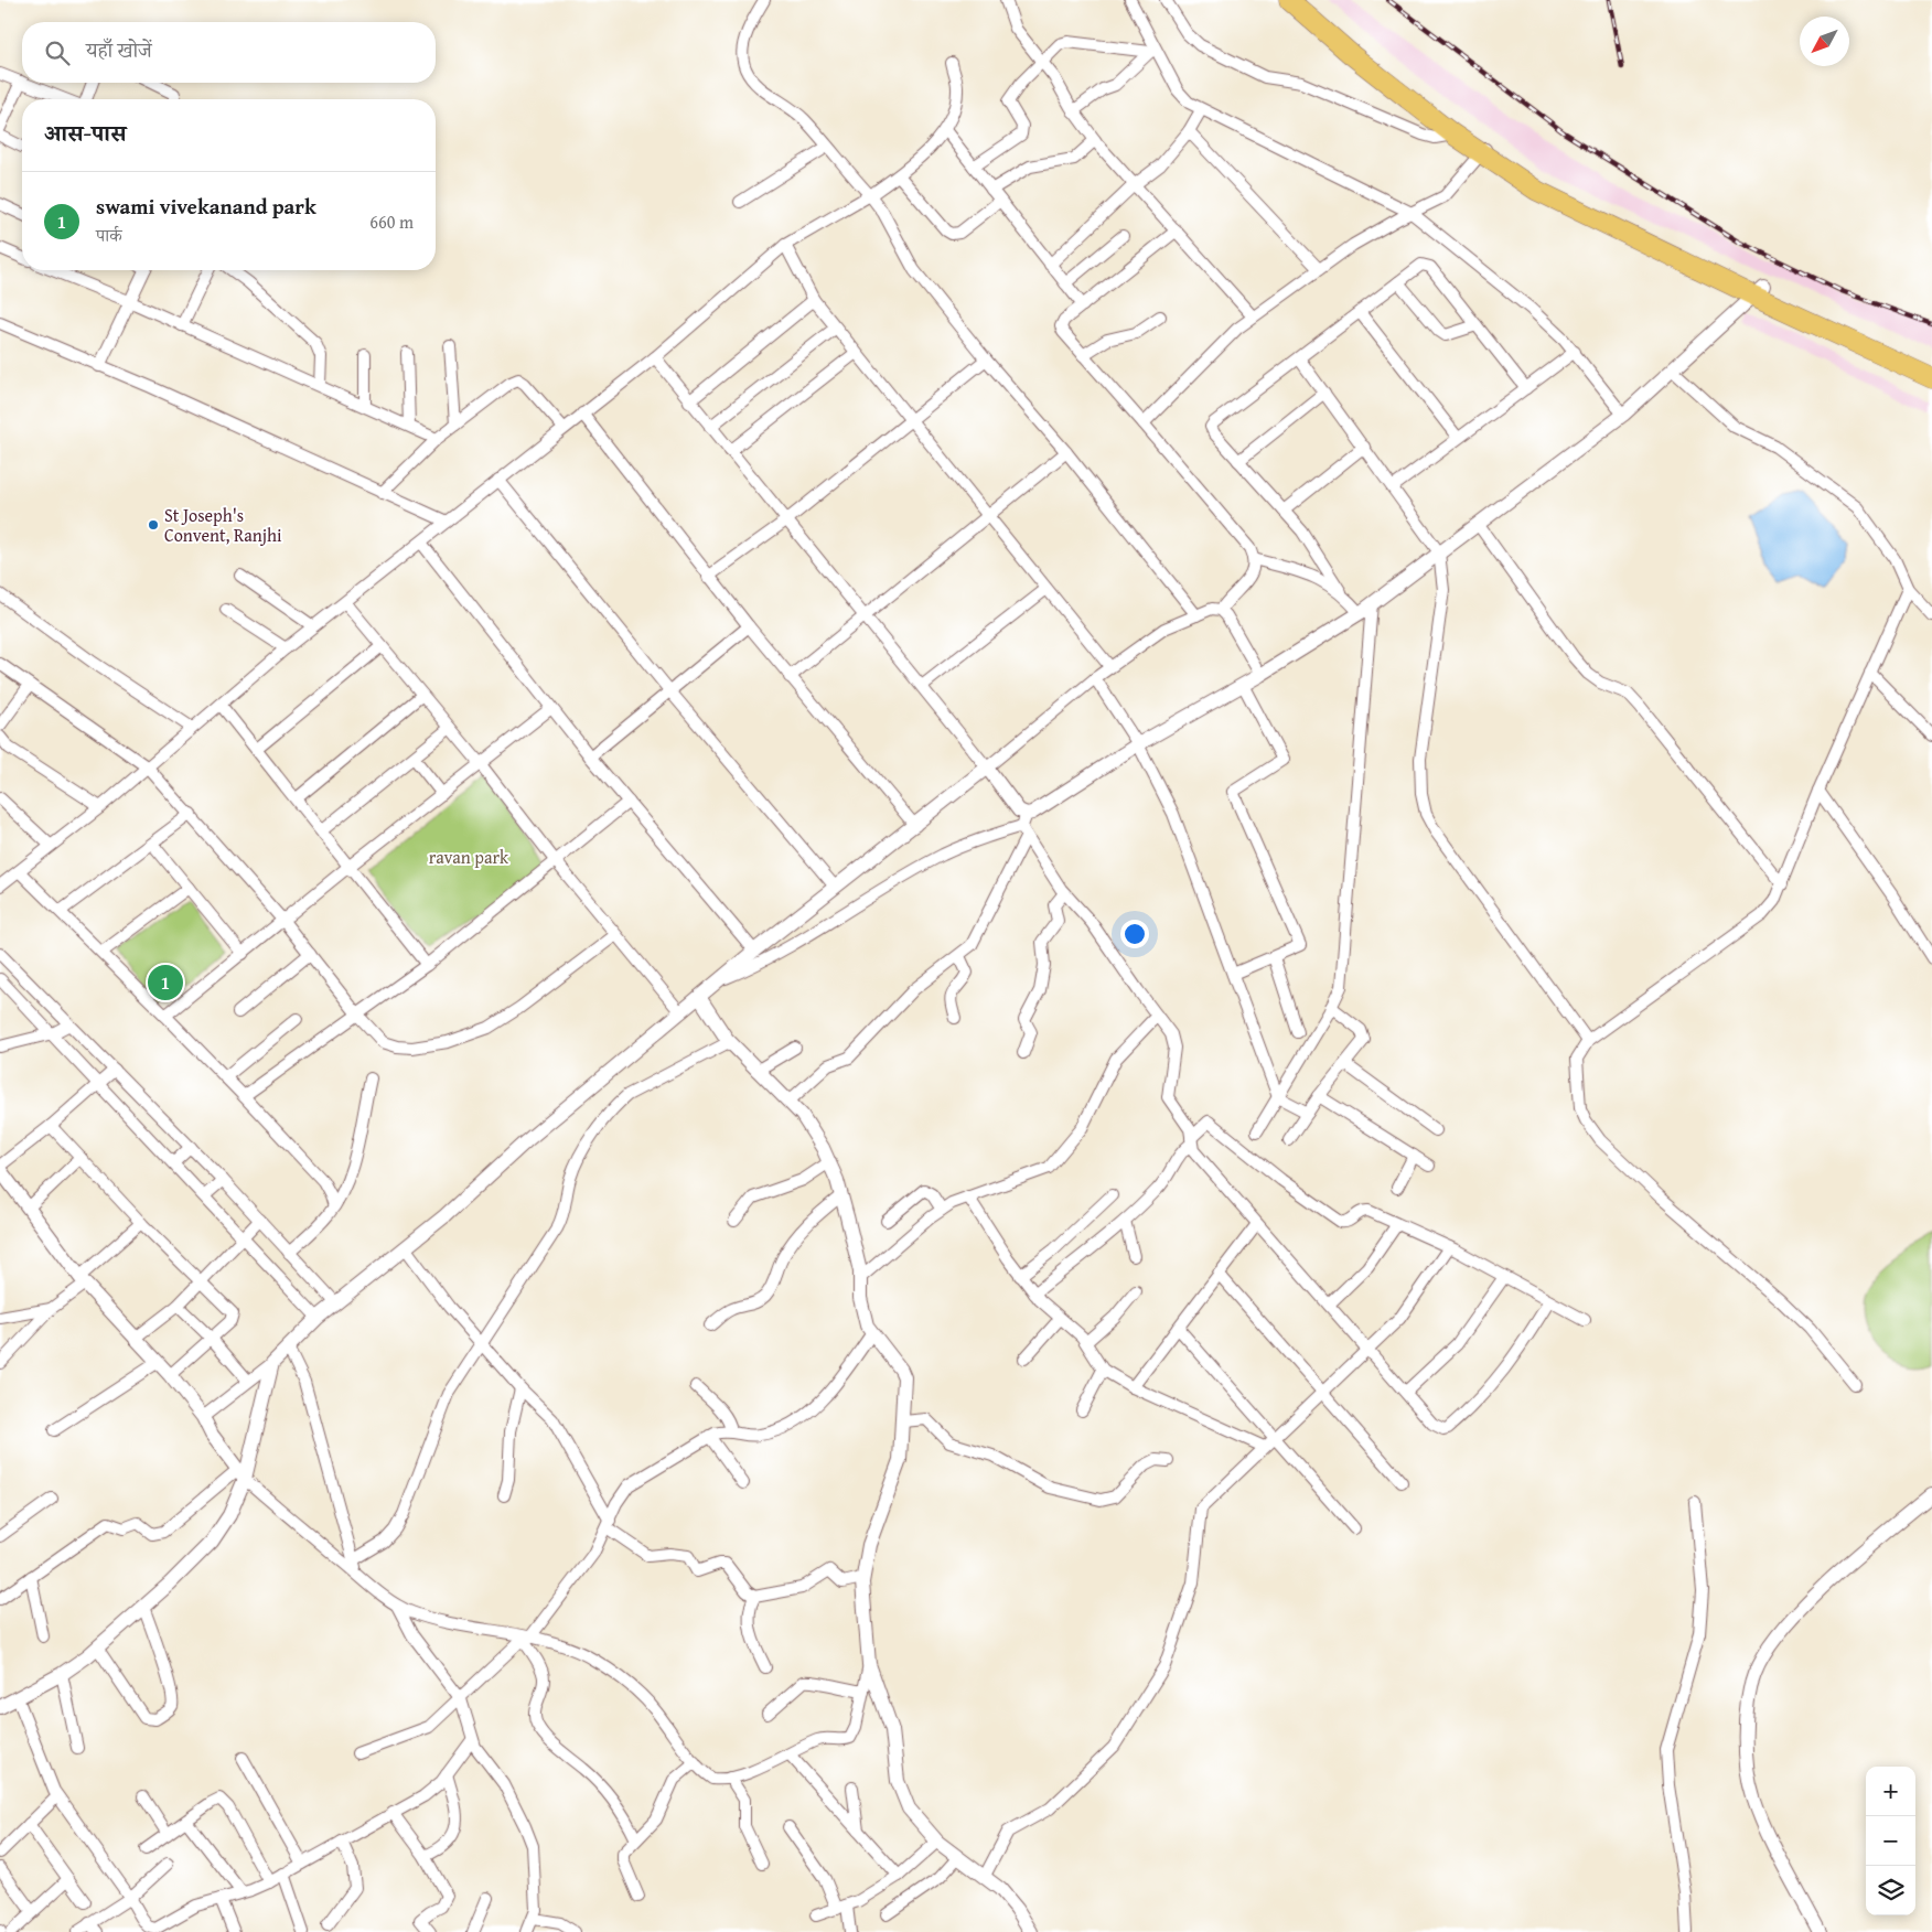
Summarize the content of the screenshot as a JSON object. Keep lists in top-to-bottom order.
{
  "parks": ["ravan park"],
  "places": ["St Joseph's Convent, Ranjhi"],
  "north": "bottom left",
  "page": {
    "search": "यहाँ खोजें",
    "heading": "आस-पास",
    "list": [
      {
        "mark": "1",
        "name": "swami vivekanand park",
        "note": "पार्क",
        "value": "660 m"
      }
    ],
    "pins": "1",
    "map_buttons": ["+", "−"]
  }
}
